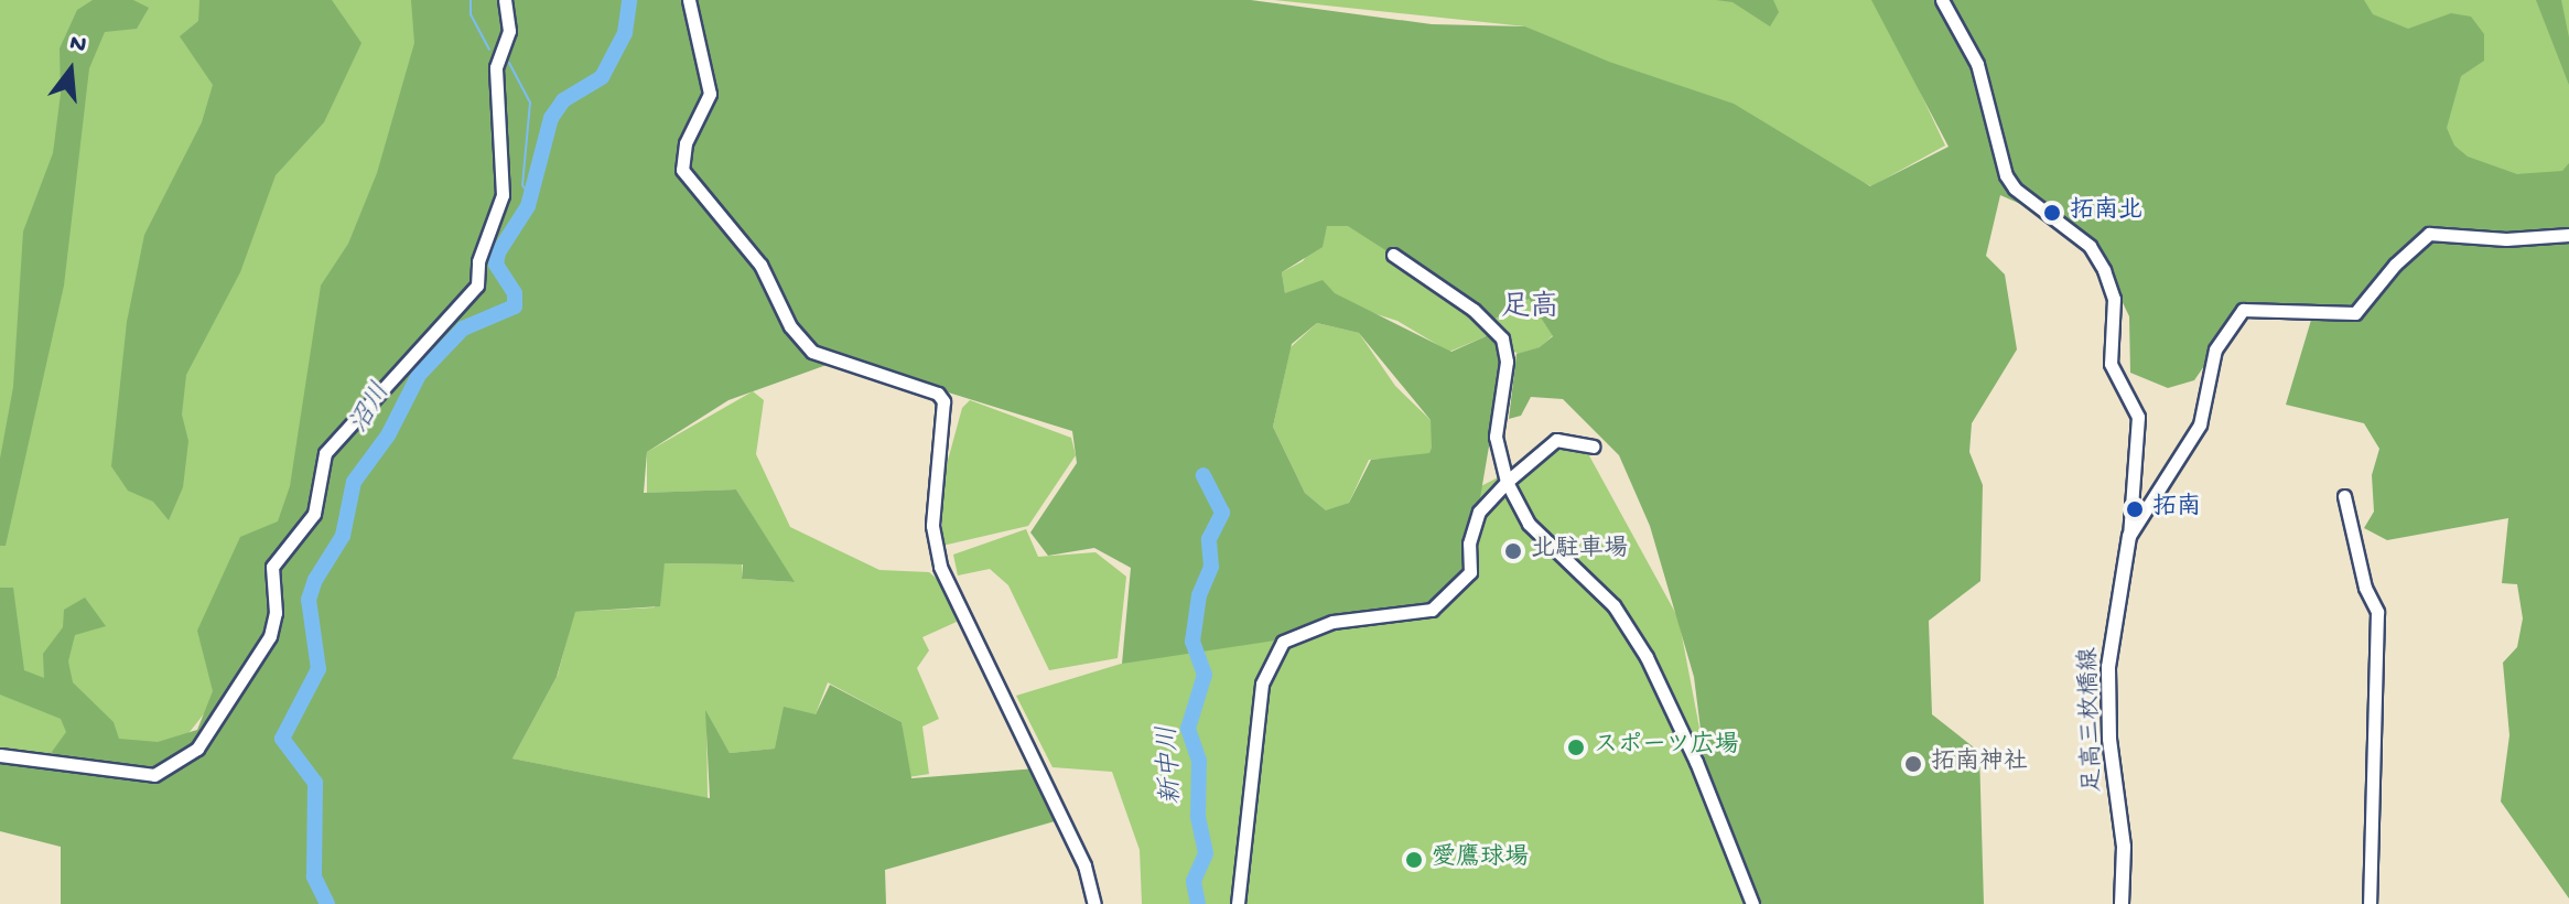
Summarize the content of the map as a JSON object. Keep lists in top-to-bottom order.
{
  "streets": {
    "main road": ["足高三枚橋線"]
  },
  "districts": ["足高"],
  "water": ["沼川", "新中川"],
  "places": [
    "拓南北",
    "拓南",
    "北駐車場",
    "スポーツ広場",
    "拓南神社",
    "愛鷹球場"
  ],
  "north": "top"
}
